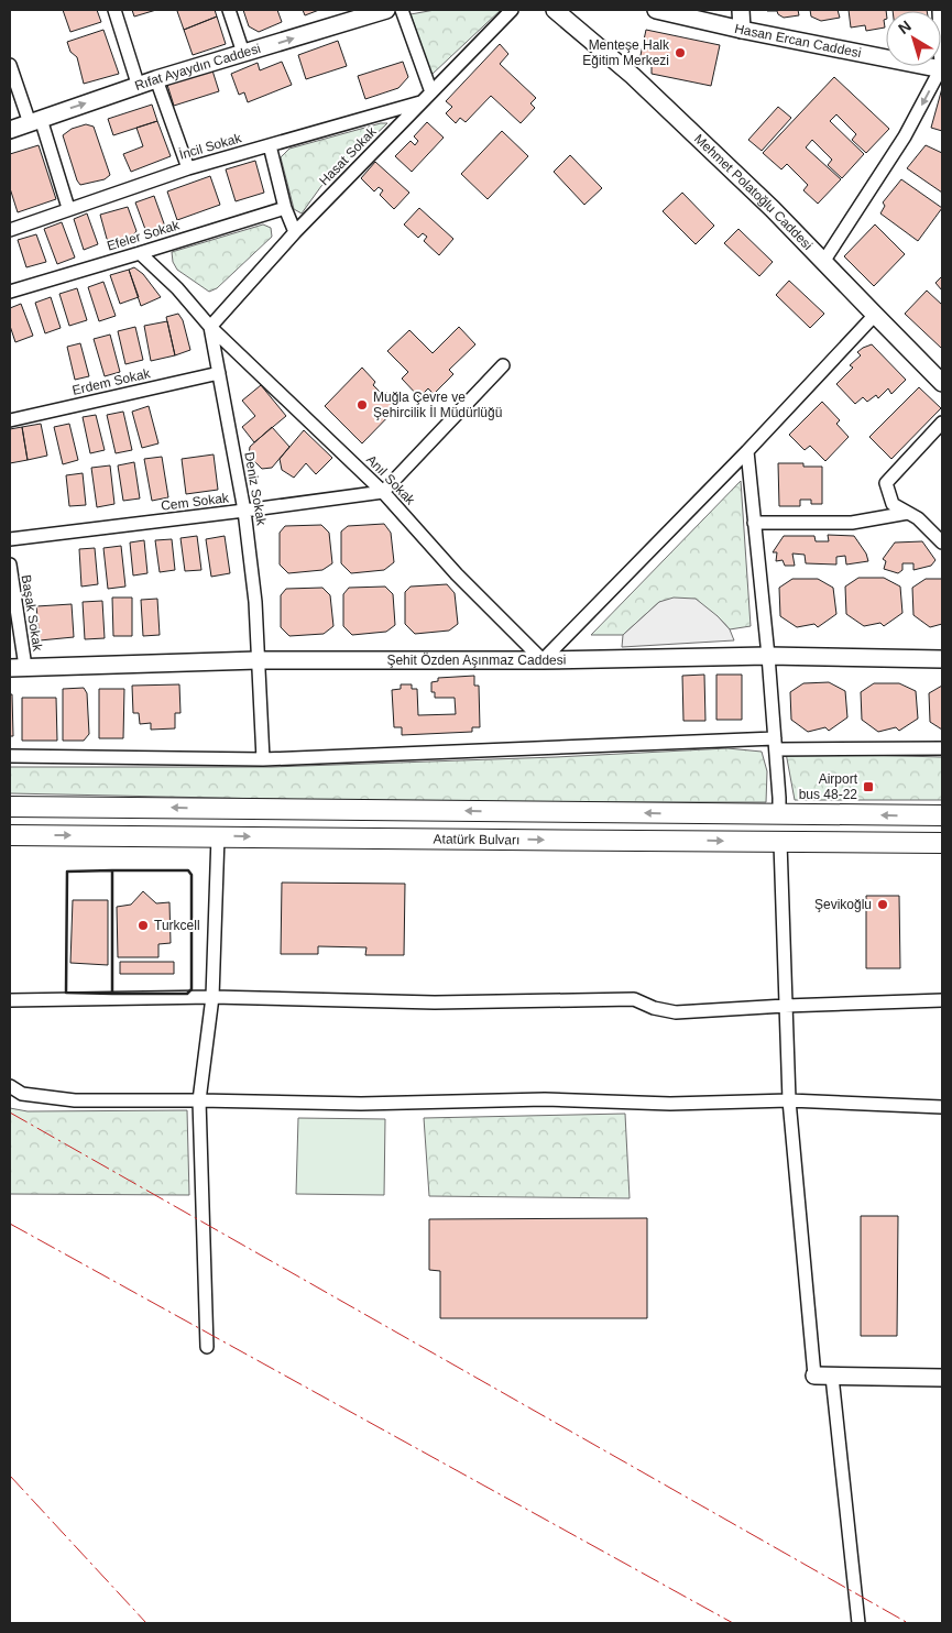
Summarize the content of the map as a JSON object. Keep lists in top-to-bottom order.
{
  "streets": {
    "main road": ["Atatürk Bulvarı"],
    "street": [
      "Hasan Ercan Caddesi",
      "Rıfat Ayaydın Caddesi",
      "İncil Sokak",
      "Hasat Sokak",
      "Mehmet Polatoğlu Caddesi",
      "Efeler Sokak",
      "Erdem Sokak",
      "Anıl Sokak",
      "Deniz Sokak",
      "Cem Sokak",
      "Başak Sokak",
      "Şehit Özden Aşınmaz Caddesi"
    ]
  },
  "crossings": [
    ["İncil Sokak", "Hasat Sokak"],
    ["Hasat Sokak", "Anıl Sokak"],
    ["Hasat Sokak", "Deniz Sokak"],
    ["Efeler Sokak", "Deniz Sokak"],
    ["Erdem Sokak", "Deniz Sokak"],
    ["Anıl Sokak", "Deniz Sokak"],
    ["Anıl Sokak", "Cem Sokak"],
    ["Anıl Sokak", "Şehit Özden Aşınmaz Caddesi"],
    ["Deniz Sokak", "Cem Sokak"],
    ["Deniz Sokak", "Şehit Özden Aşınmaz Caddesi"],
    ["Başak Sokak", "Şehit Özden Aşınmaz Caddesi"]
  ],
  "one_way": ["Rıfat Ayaydın Caddesi"],
  "places": {
    "other": [
      "Menteşe Halk Eğitim Merkezi",
      "Muğla Çevre ve Şehircilik İl Müdürlüğü",
      "Şevikoğlu",
      "Turkcell"
    ],
    "transit": ["Airport bus 48-22"]
  },
  "north": "top left"
}
